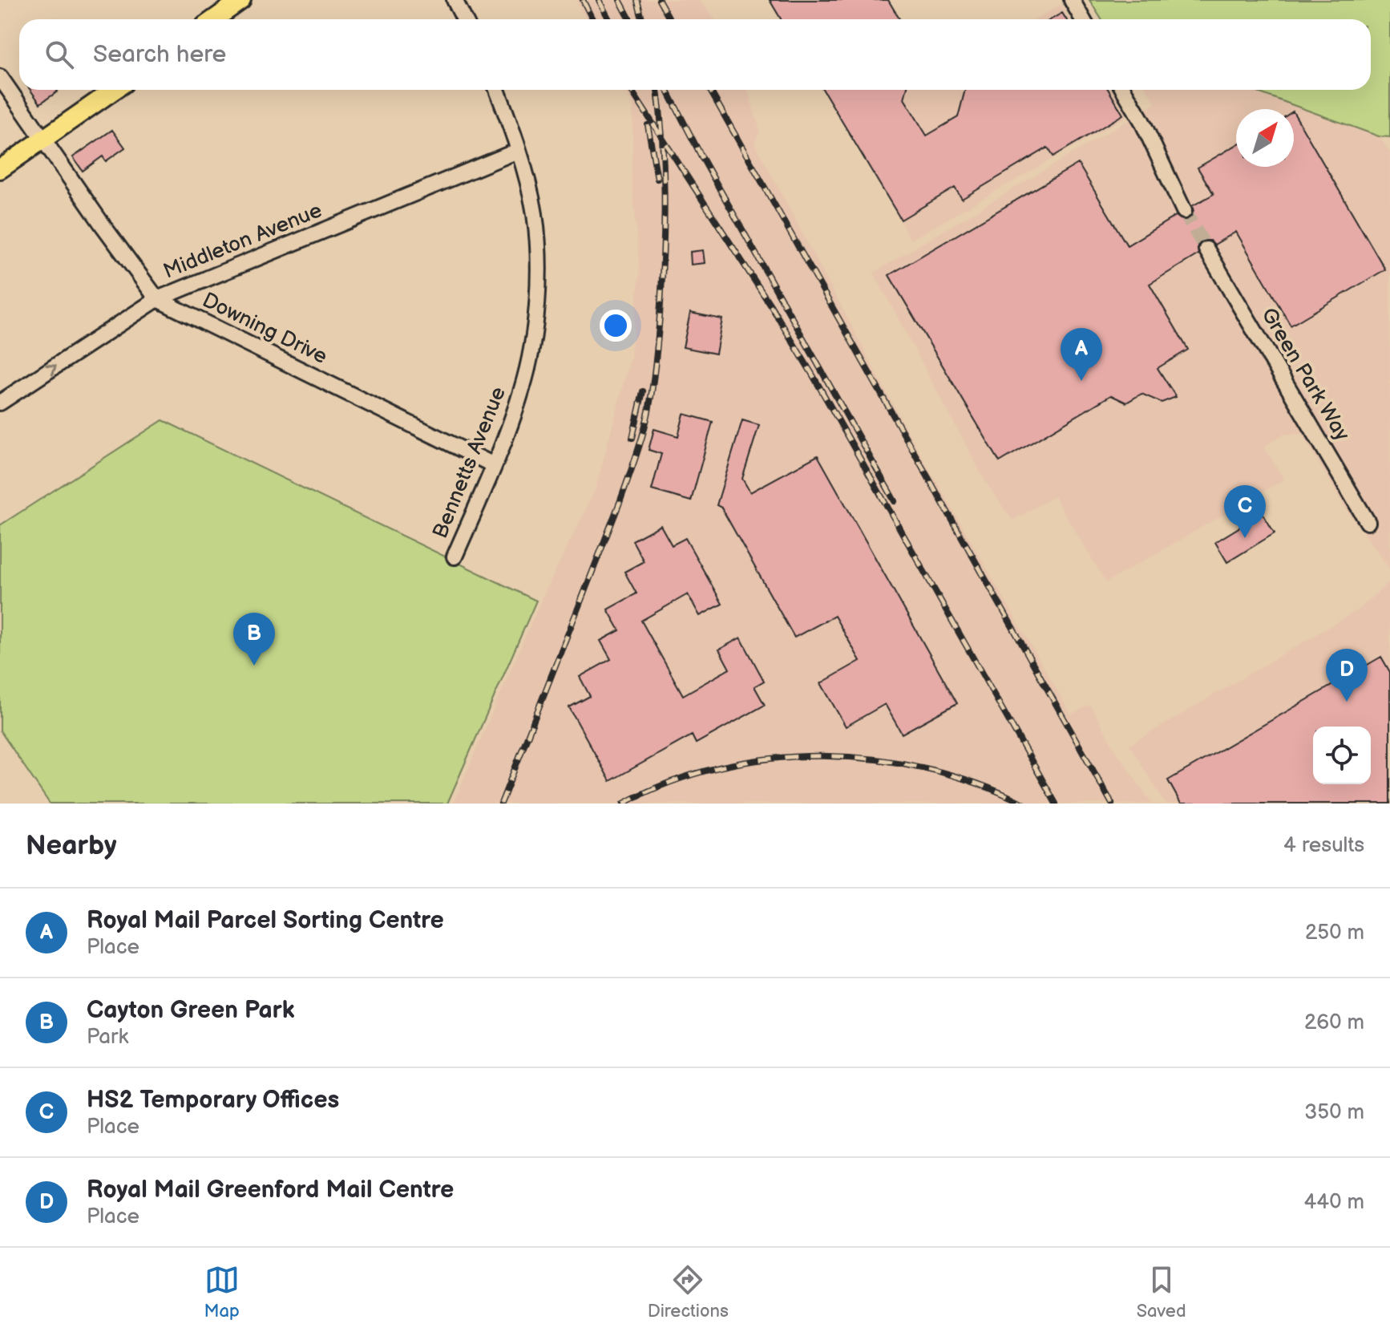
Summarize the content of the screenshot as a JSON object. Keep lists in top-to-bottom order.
{
  "streets": {
    "street": [
      "Middleton Avenue",
      "Downing Drive",
      "Green Park Way",
      "Bennetts Avenue"
    ]
  },
  "crossings": [
    ["Middleton Avenue", "Downing Drive"],
    ["Middleton Avenue", "Bennetts Avenue"],
    ["Downing Drive", "Bennetts Avenue"]
  ],
  "north": "top right",
  "page": {
    "search": "Search here",
    "pins": [
      "A",
      "C",
      "B",
      "D"
    ],
    "heading": ["Nearby", "4 results"],
    "list": [
      {
        "mark": "A",
        "name": "Royal Mail Parcel Sorting Centre",
        "note": "Place",
        "value": "250 m"
      },
      {
        "mark": "B",
        "name": "Cayton Green Park",
        "note": "Park",
        "value": "260 m"
      },
      {
        "mark": "C",
        "name": "HS2 Temporary Offices",
        "note": "Place",
        "value": "350 m"
      },
      {
        "mark": "D",
        "name": "Royal Mail Greenford Mail Centre",
        "note": "Place",
        "value": "440 m"
      }
    ],
    "nav": ["Map", "Directions", "Saved"]
  }
}
